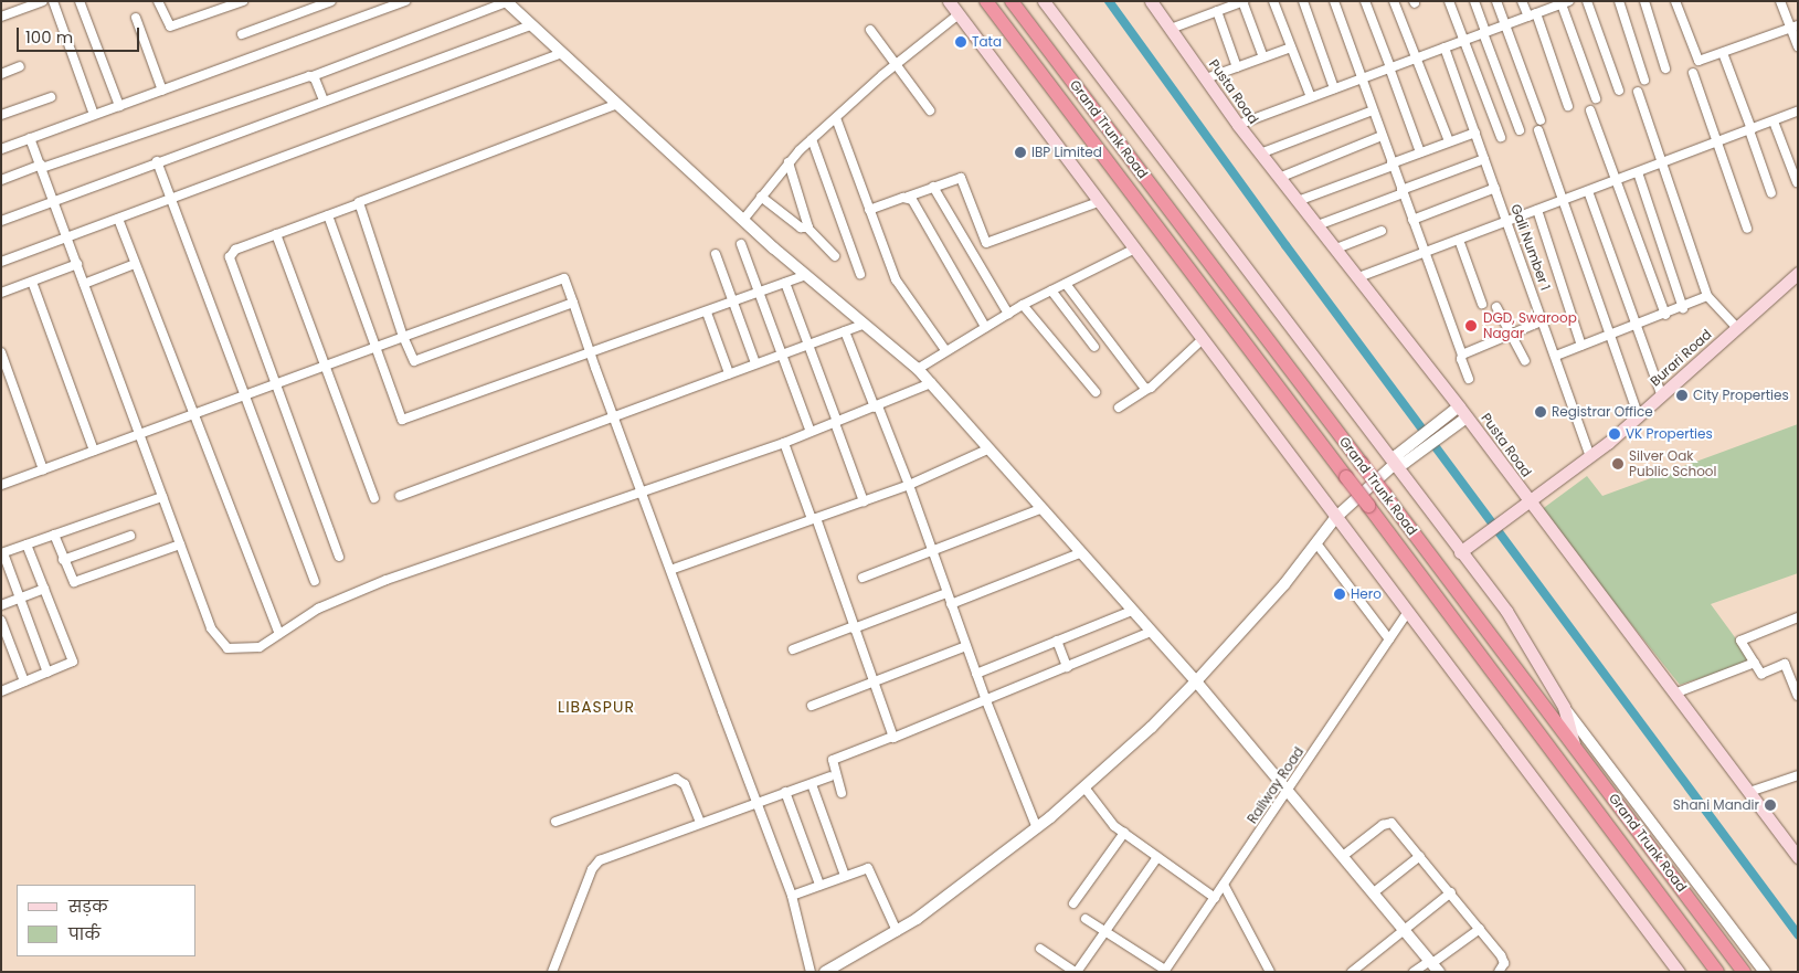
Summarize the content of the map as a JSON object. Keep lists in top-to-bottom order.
{
  "streets": {
    "highway": ["Grand Trunk Road"],
    "main road": ["Pusta Road", "Burari Road"],
    "street": ["Gali Number 1", "Railway Road"]
  },
  "crossings": [
    ["Pusta Road", "Burari Road"],
    ["Gali Number 1", "Burari Road"]
  ],
  "districts": ["LIBASPUR"],
  "places": [
    "Tata",
    "IBP Limited",
    "DGD, Swaroop Nagar",
    "City Properties",
    "Registrar Office",
    "VK Properties",
    "Silver Oak Public School",
    "Hero",
    "Shani Mandir"
  ],
  "legend": ["सड़क", "पार्क"],
  "scale_bar": "100 m"
}
